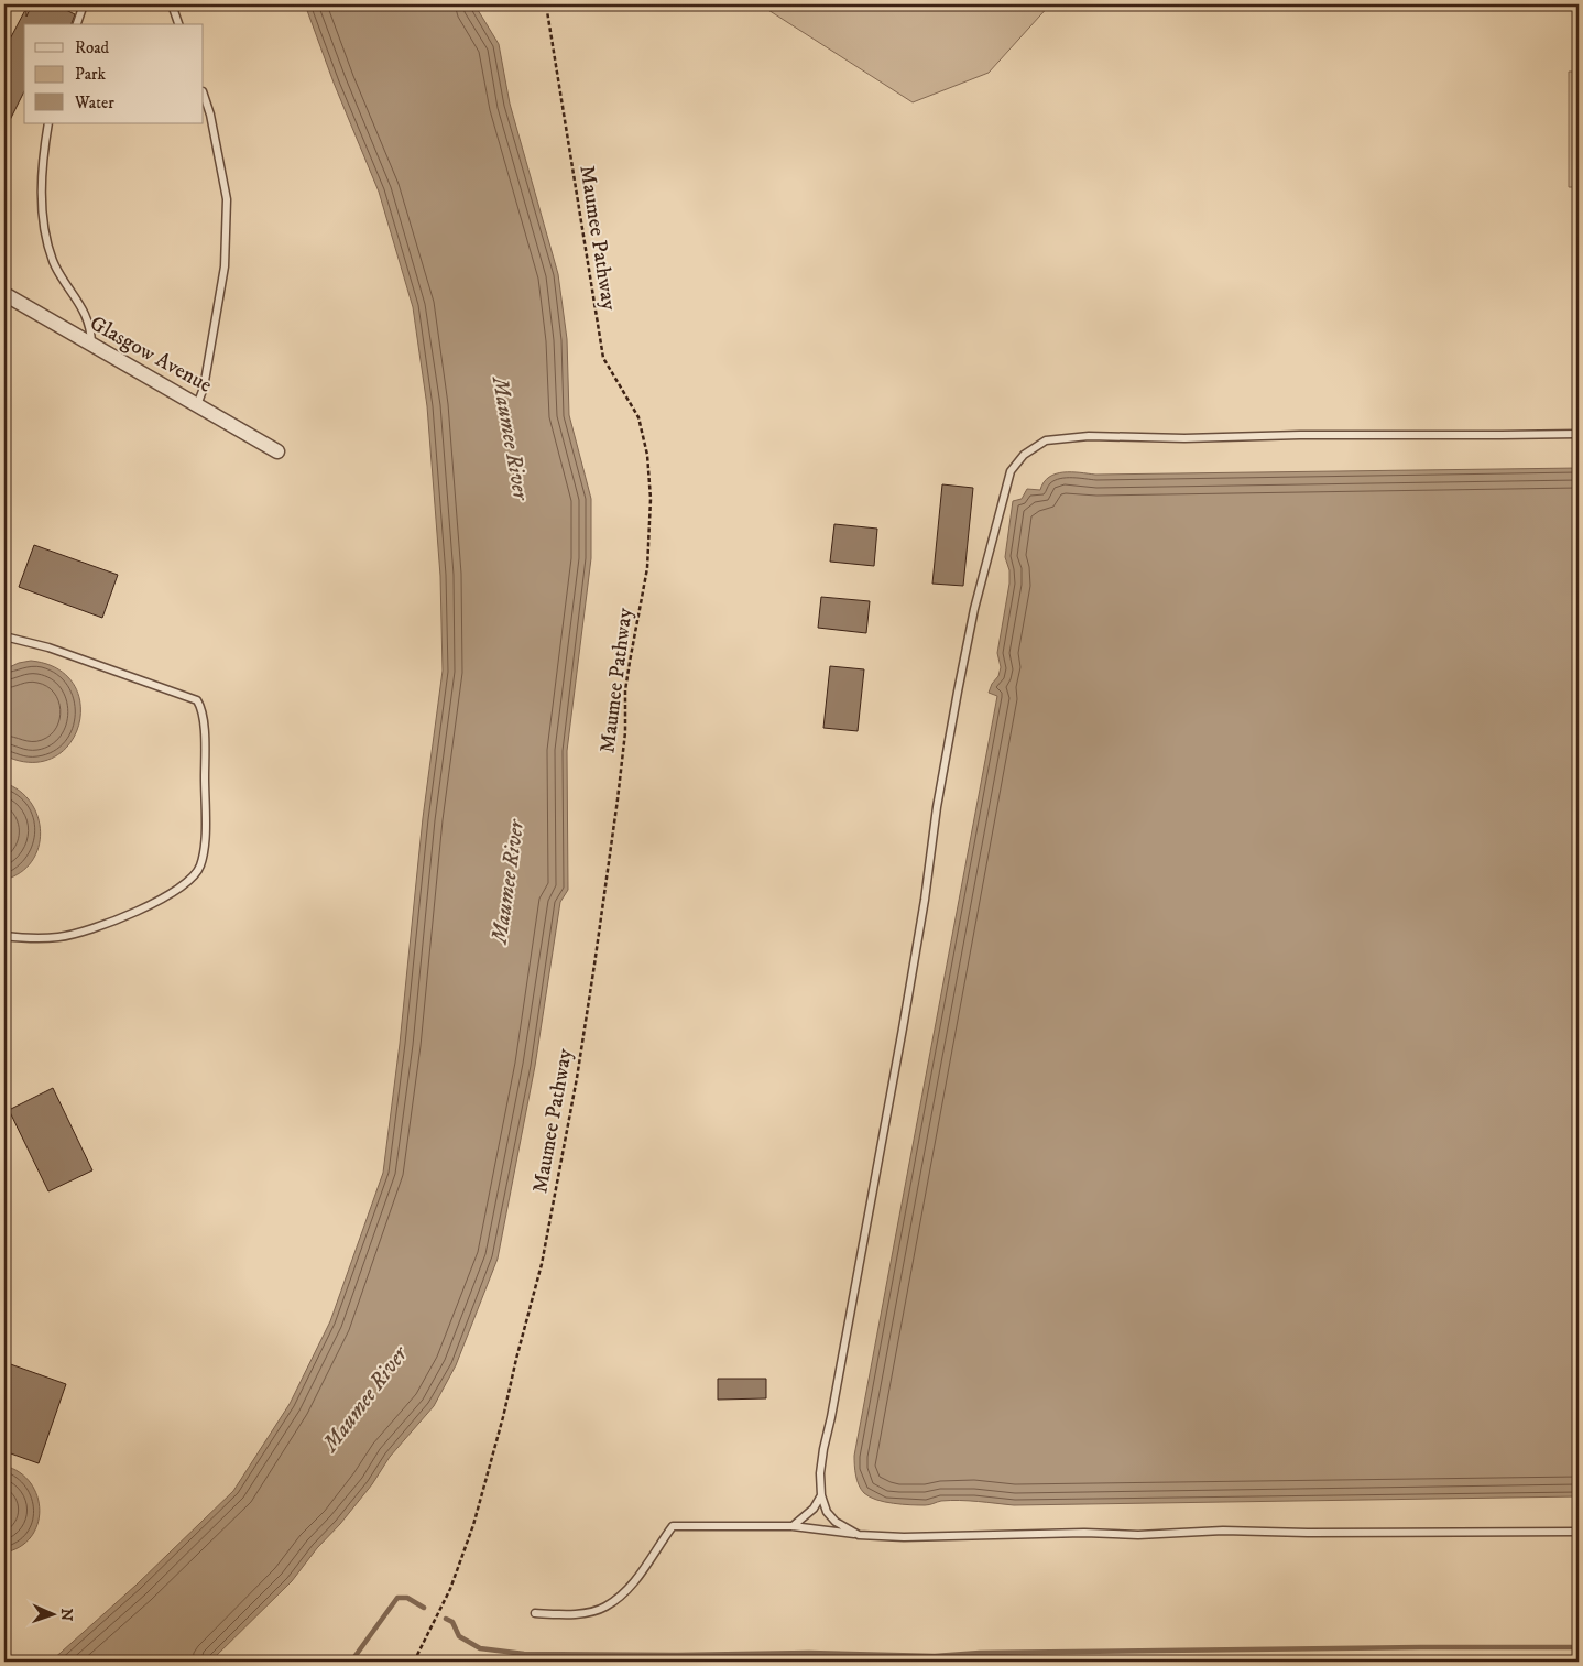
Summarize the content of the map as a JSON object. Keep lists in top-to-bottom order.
{
  "streets": {
    "street": ["Glasgow Avenue"],
    "path": ["Maumee Pathway"]
  },
  "water": ["Maumee River"],
  "legend": ["Road", "Park", "Water"],
  "north": "right"
}
